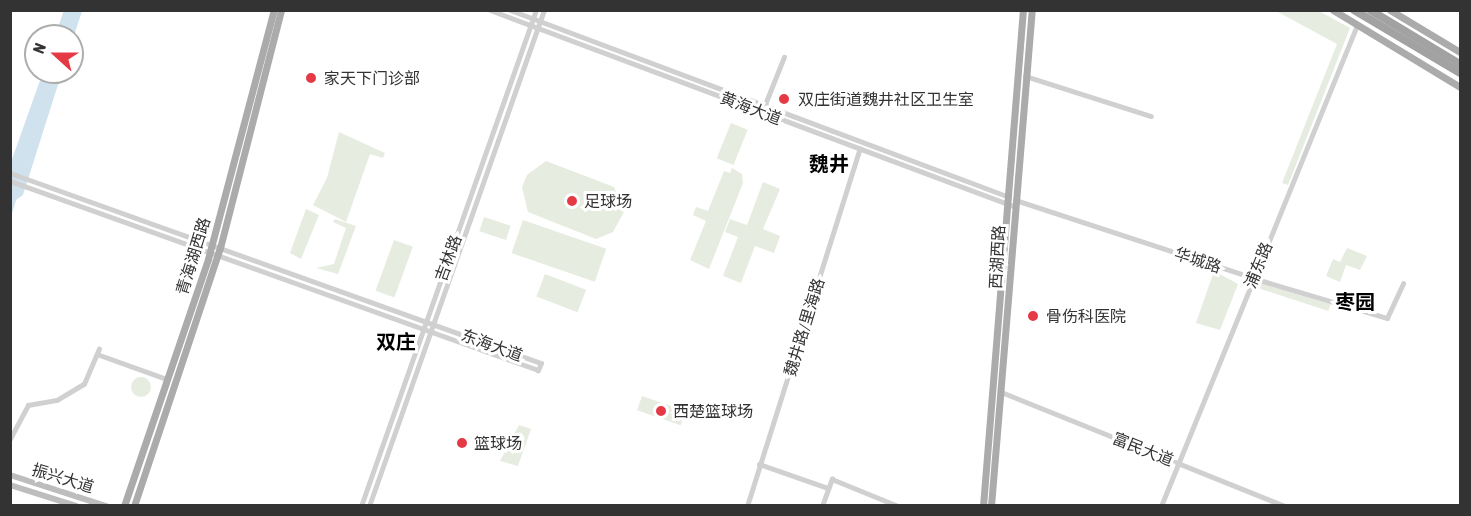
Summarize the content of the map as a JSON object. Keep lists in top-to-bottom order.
{
  "streets": {
    "main road": ["青海湖西路", "西湖西路", "振兴大道"],
    "street": [
      "黄海大道",
      "吉林路",
      "华城路",
      "浦东路",
      "魏井路/里海路",
      "东海大道",
      "富民大道"
    ]
  },
  "crossings": [
    ["黄海大道", "西湖西路"],
    ["黄海大道", "吉林路"],
    ["黄海大道", "华城路"],
    ["黄海大道", "魏井路/里海路"],
    ["青海湖西路", "东海大道"],
    ["西湖西路", "华城路"],
    ["西湖西路", "富民大道"],
    ["吉林路", "东海大道"],
    ["华城路", "浦东路"],
    ["浦东路", "富民大道"]
  ],
  "districts": ["魏井", "枣园", "双庄"],
  "places": [
    "家天下门诊部",
    "双庄街道魏井社区卫生室",
    "足球场",
    "骨伤科医院",
    "西楚篮球场",
    "篮球场"
  ],
  "north": "left"
}
